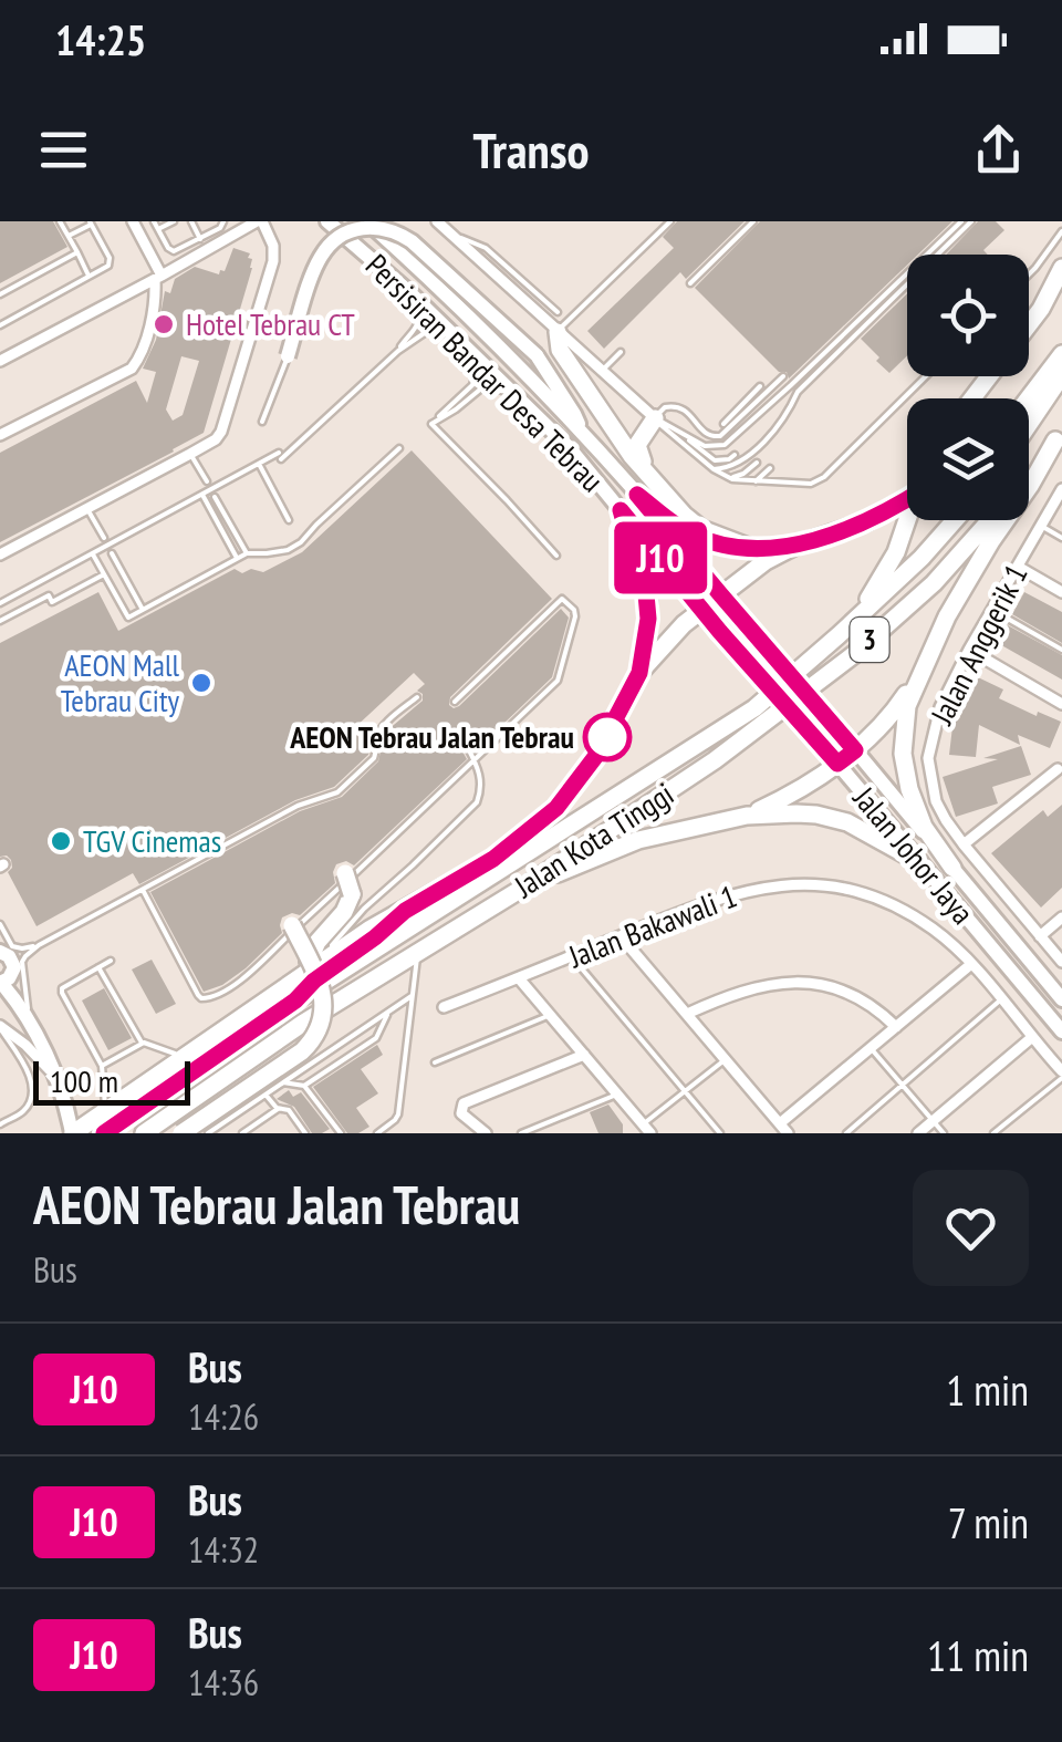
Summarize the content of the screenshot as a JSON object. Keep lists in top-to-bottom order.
{
  "streets": {
    "highway": ["3", "Jalan Kota Tinggi"],
    "main road": ["Persisiran Bandar Desa Tebrau", "Jalan Johor Jaya"],
    "street": ["Jalan Anggerik 1", "Jalan Bakawali 1"]
  },
  "crossings": [
    ["Persisiran Bandar Desa Tebrau", "Jalan Johor Jaya"]
  ],
  "places": [
    "Hotel Tebrau CT",
    "AEON Mall Tebrau City",
    "AEON Tebrau Jalan Tebrau",
    "TGV Cinemas"
  ],
  "lines": ["bus line J10"],
  "scale_bar": "100 m",
  "page": {
    "status": "14:25",
    "header": "Transo",
    "on_map": "J10",
    "scale": "100 m",
    "heading": ["AEON Tebrau Jalan Tebrau", "Bus"],
    "list": [
      {
        "mark": "J10",
        "name": "Bus",
        "note": "14:26",
        "value": "1 min"
      },
      {
        "mark": "J10",
        "name": "Bus",
        "note": "14:32",
        "value": "7 min"
      },
      {
        "mark": "J10",
        "name": "Bus",
        "note": "14:36",
        "value": "11 min"
      }
    ]
  }
}
